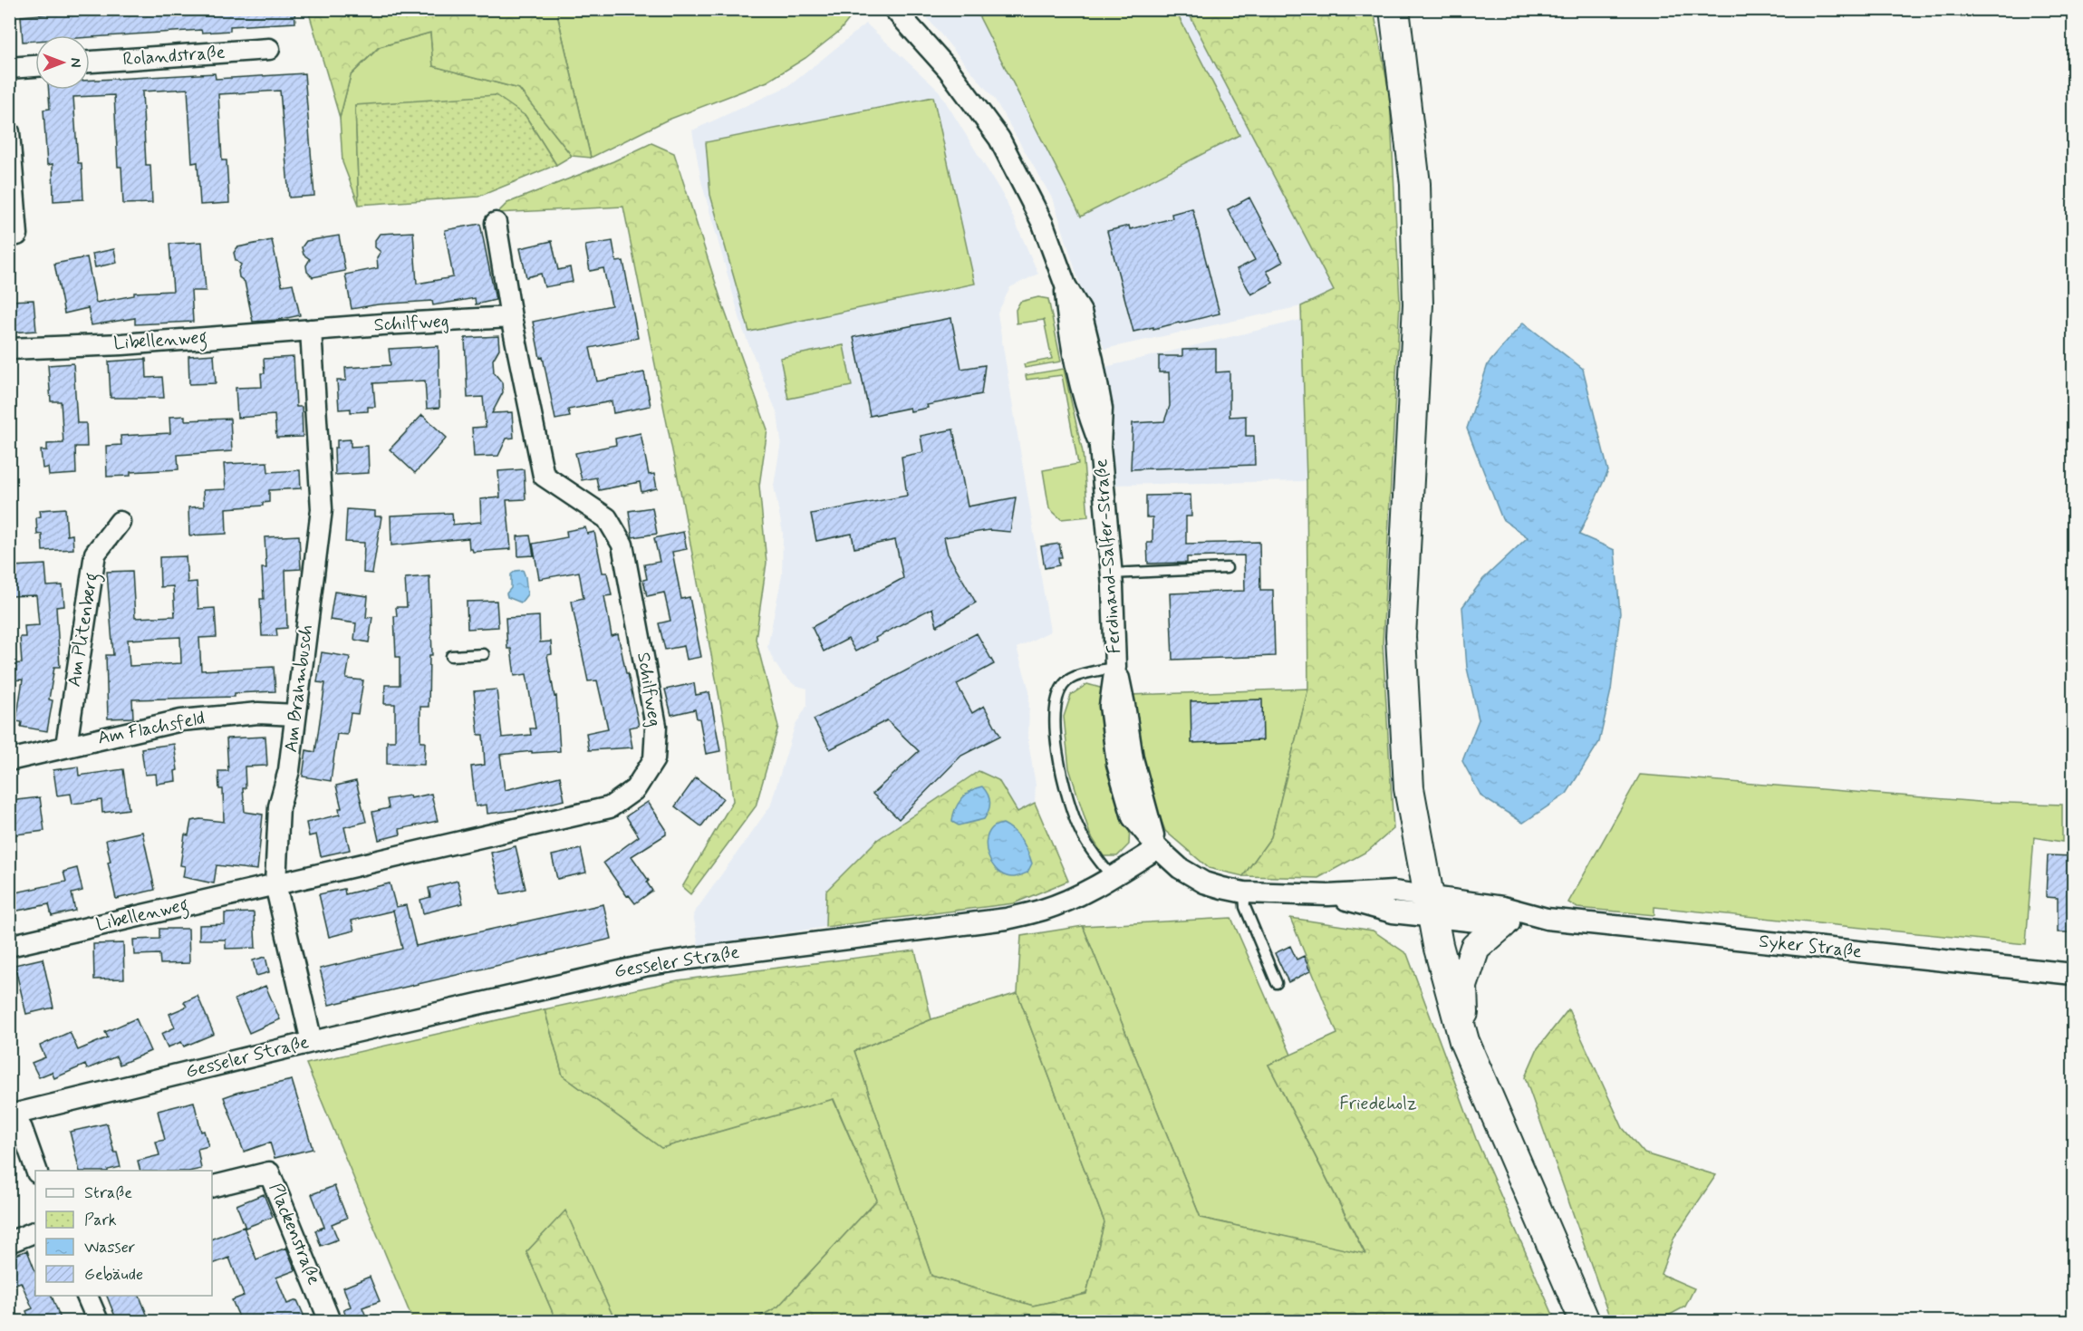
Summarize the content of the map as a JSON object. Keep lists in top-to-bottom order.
{
  "streets": {
    "street": [
      "Rolandstraße",
      "Schilfweg",
      "Libellenweg",
      "Ferdinand-Salfer-Straße",
      "Am Plitenberg",
      "Am Brahmbusch",
      "Am Flachsfeld",
      "Syker Straße",
      "Gesseler Straße",
      "Plackenstraße"
    ]
  },
  "crossings": [
    ["Schilfweg", "Libellenweg"],
    ["Schilfweg", "Am Brahmbusch"],
    ["Libellenweg", "Am Brahmbusch"],
    ["Ferdinand-Salfer-Straße", "Gesseler Straße"],
    ["Am Plitenberg", "Am Flachsfeld"],
    ["Am Brahmbusch", "Am Flachsfeld"],
    ["Am Brahmbusch", "Gesseler Straße"]
  ],
  "parks": ["Friedeholz"],
  "legend": [
    "Straße",
    "Park",
    "Wasser",
    "Gebäude"
  ],
  "north": "right"
}
